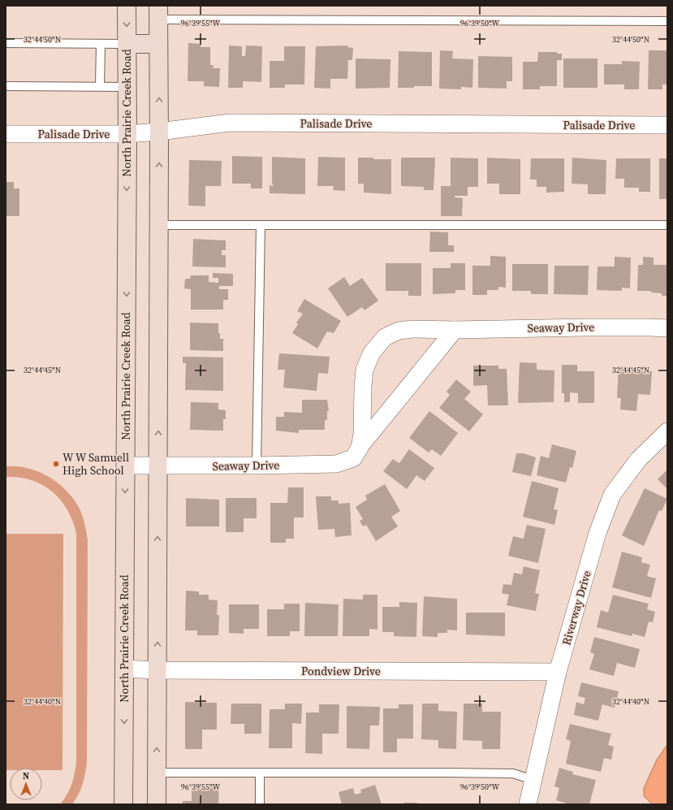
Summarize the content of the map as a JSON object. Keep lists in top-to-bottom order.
{
  "streets": {
    "main road": ["North Prairie Creek Road"],
    "street": [
      "Palisade Drive",
      "Seaway Drive",
      "Riverway Drive",
      "Pondview Drive"
    ]
  },
  "crossings": [
    ["North Prairie Creek Road", "Palisade Drive"],
    ["North Prairie Creek Road", "Seaway Drive"],
    ["North Prairie Creek Road", "Pondview Drive"],
    ["Riverway Drive", "Pondview Drive"]
  ],
  "places": ["W W Samuell High School"],
  "north": "top",
  "coordinates": [
    "96°39'55\"W",
    "96°39'50\"W",
    "32°44'50\"N",
    "32°44'45\"N",
    "32°44'40\"N"
  ]
}
